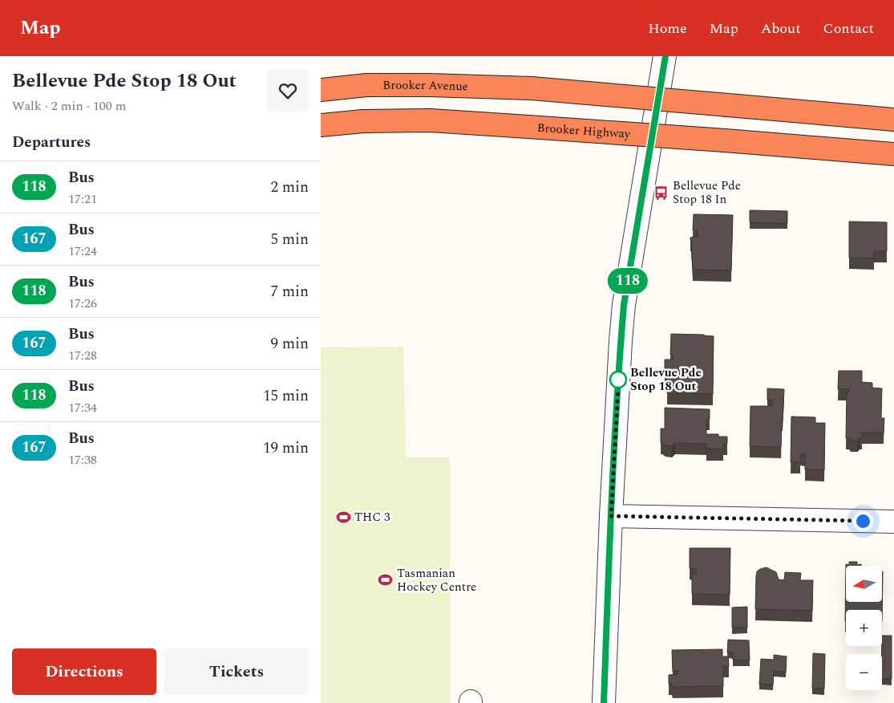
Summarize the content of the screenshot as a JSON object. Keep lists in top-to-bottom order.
{
  "streets": {
    "highway": ["Brooker Avenue", "Brooker Highway"]
  },
  "places": {
    "bus stop": ["Bellevue Pde Stop 18 In"],
    "other": ["Bellevue Pde Stop 18 Out"],
    "sports": ["THC 3", "Tasmanian Hockey Centre"]
  },
  "lines": ["bus line 118"],
  "north": "left",
  "page": {
    "header": "Map",
    "nav": [
      "Home",
      "Map",
      "About",
      "Contact"
    ],
    "heading": [
      ["Bellevue Pde Stop 18 Out", "Walk · 2 min · 100 m"],
      "Departures"
    ],
    "on_map": "118",
    "list": [
      {
        "mark": "118",
        "name": "Bus",
        "note": "17:21",
        "value": "2 min"
      },
      {
        "mark": "167",
        "name": "Bus",
        "note": "17:24",
        "value": "5 min"
      },
      {
        "mark": "118",
        "name": "Bus",
        "note": "17:26",
        "value": "7 min"
      },
      {
        "mark": "167",
        "name": "Bus",
        "note": "17:28",
        "value": "9 min"
      },
      {
        "mark": "118",
        "name": "Bus",
        "note": "17:34",
        "value": "15 min"
      },
      {
        "mark": "167",
        "name": "Bus",
        "note": "17:38",
        "value": "19 min"
      }
    ],
    "map_buttons": ["+", "−"],
    "buttons": ["Directions", "Tickets"]
  }
}
